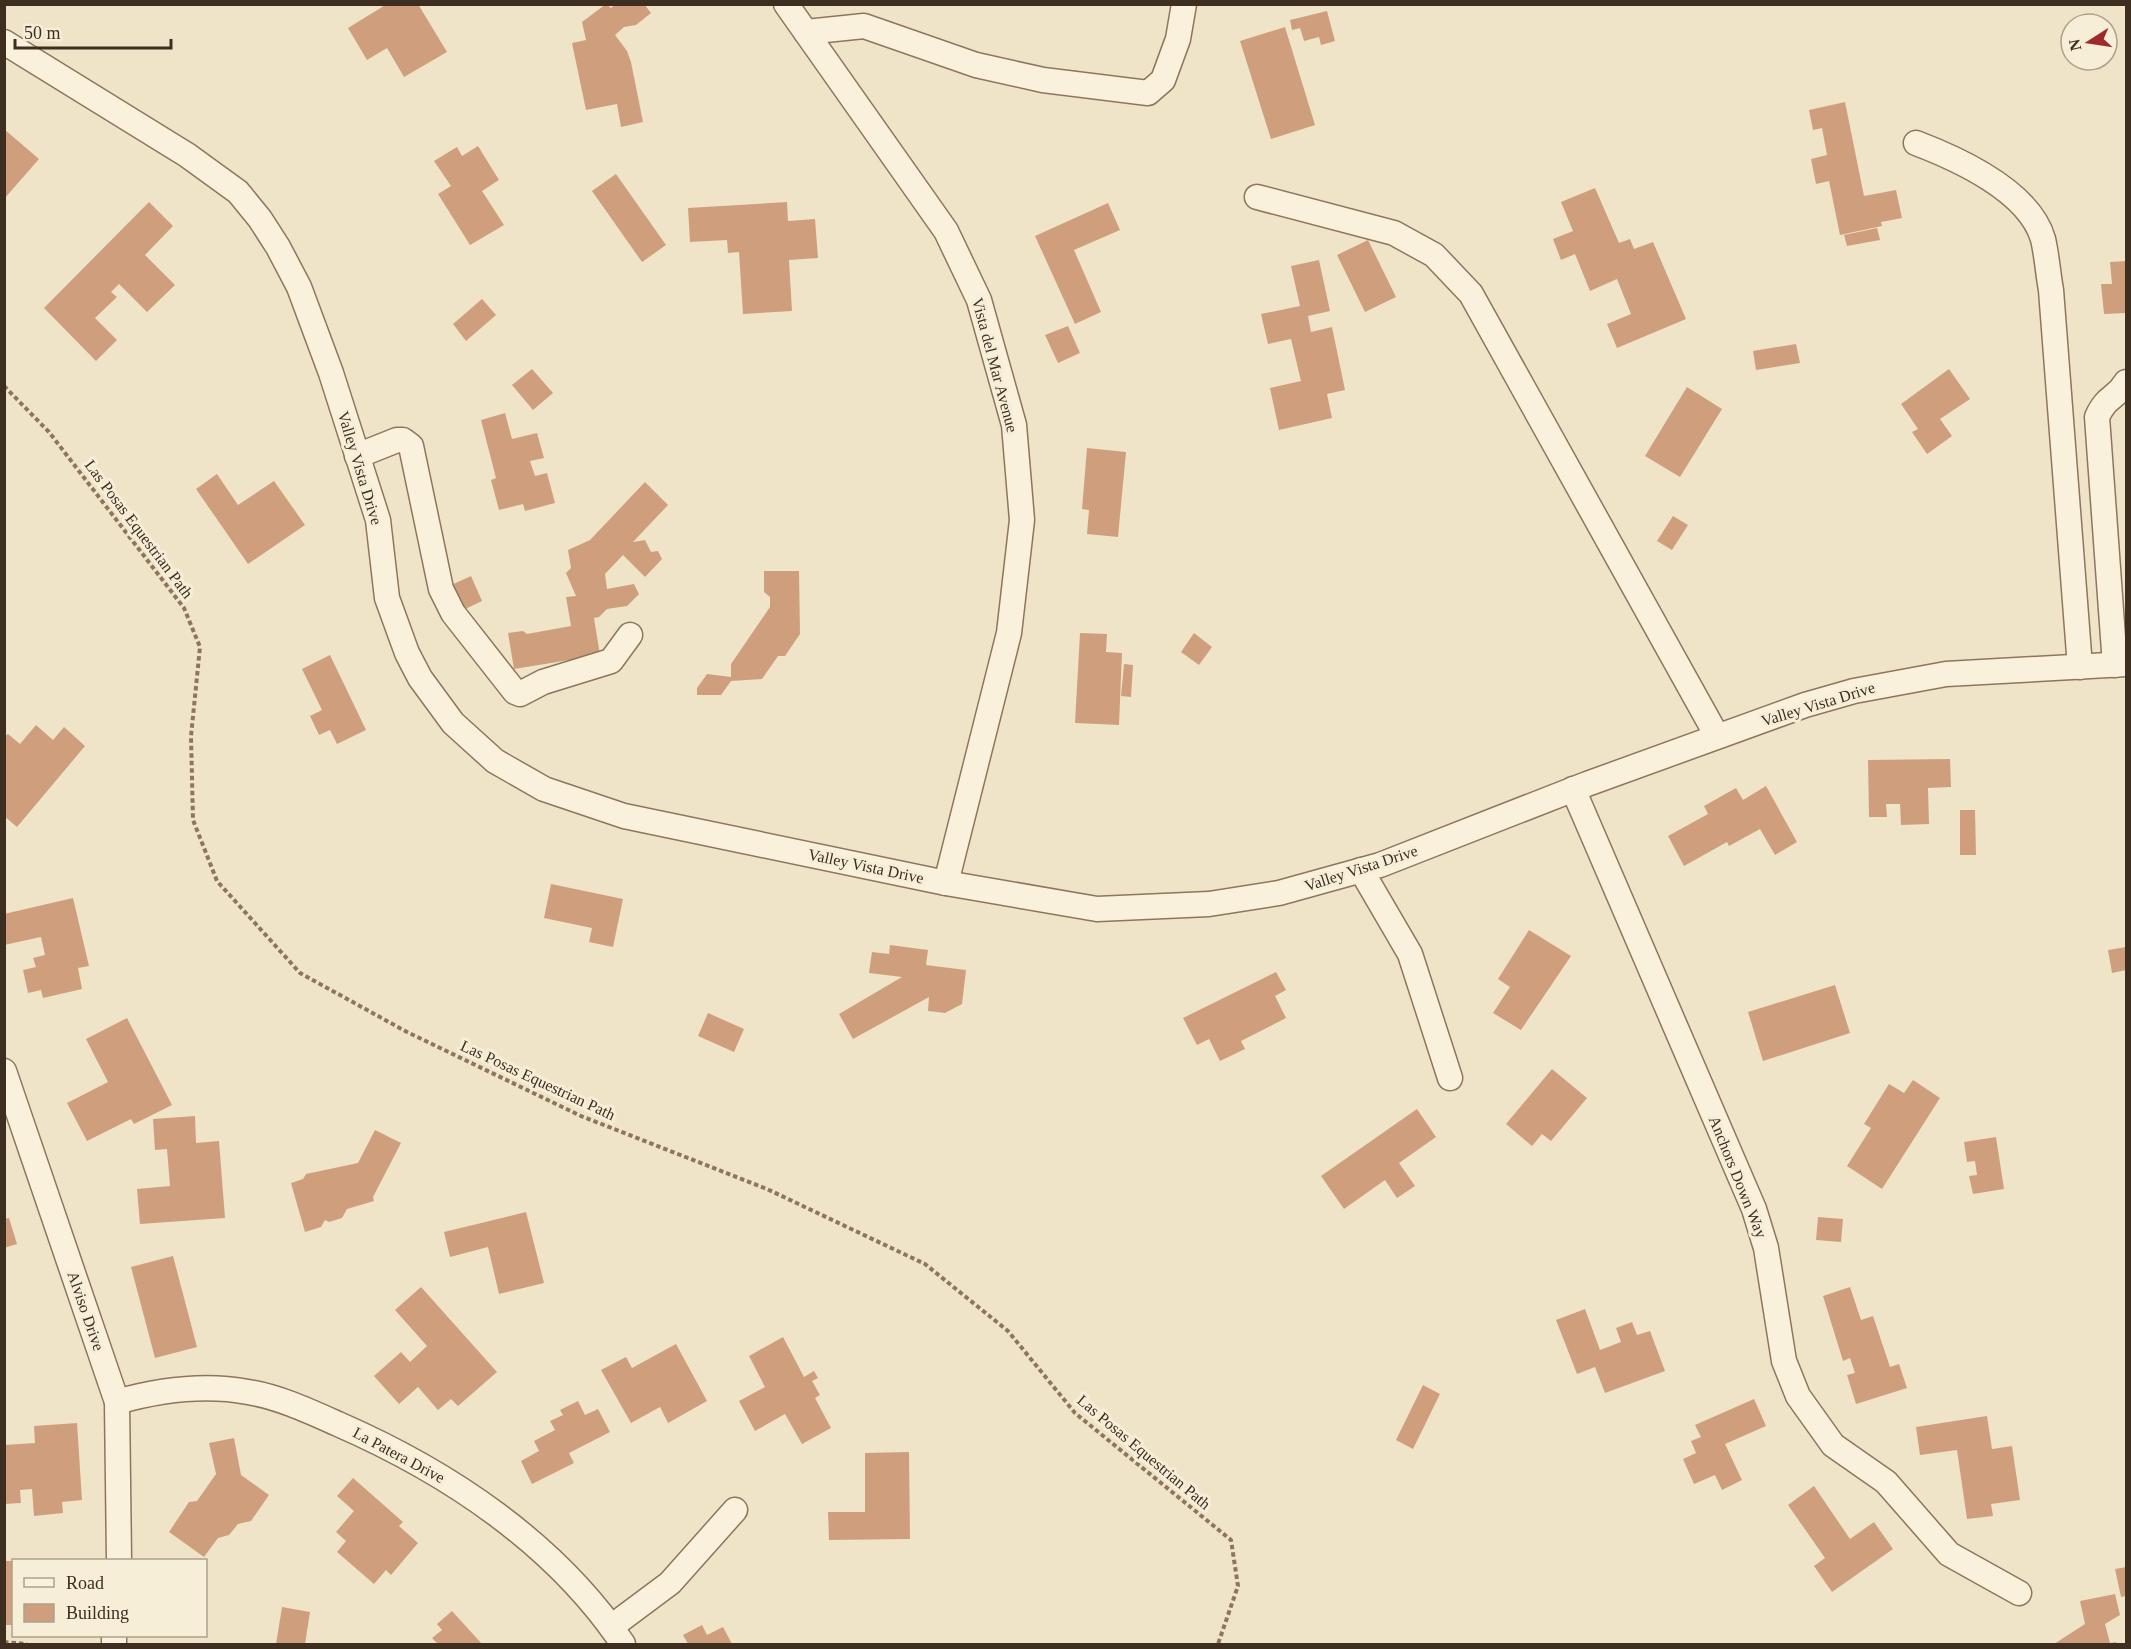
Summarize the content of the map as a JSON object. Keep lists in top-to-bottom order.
{
  "streets": {
    "street": [
      "Vista del Mar Avenue",
      "Valley Vista Drive",
      "Anchors Down Way",
      "Alviso Drive",
      "La Patera Drive"
    ],
    "path": ["Las Posas Equestrian Path"]
  },
  "crossings": [
    ["Vista del Mar Avenue", "Valley Vista Drive"],
    ["Valley Vista Drive", "Anchors Down Way"],
    ["Alviso Drive", "La Patera Drive"]
  ],
  "legend": ["Road", "Building"],
  "scale_bar": "50 m",
  "north": "left"
}
